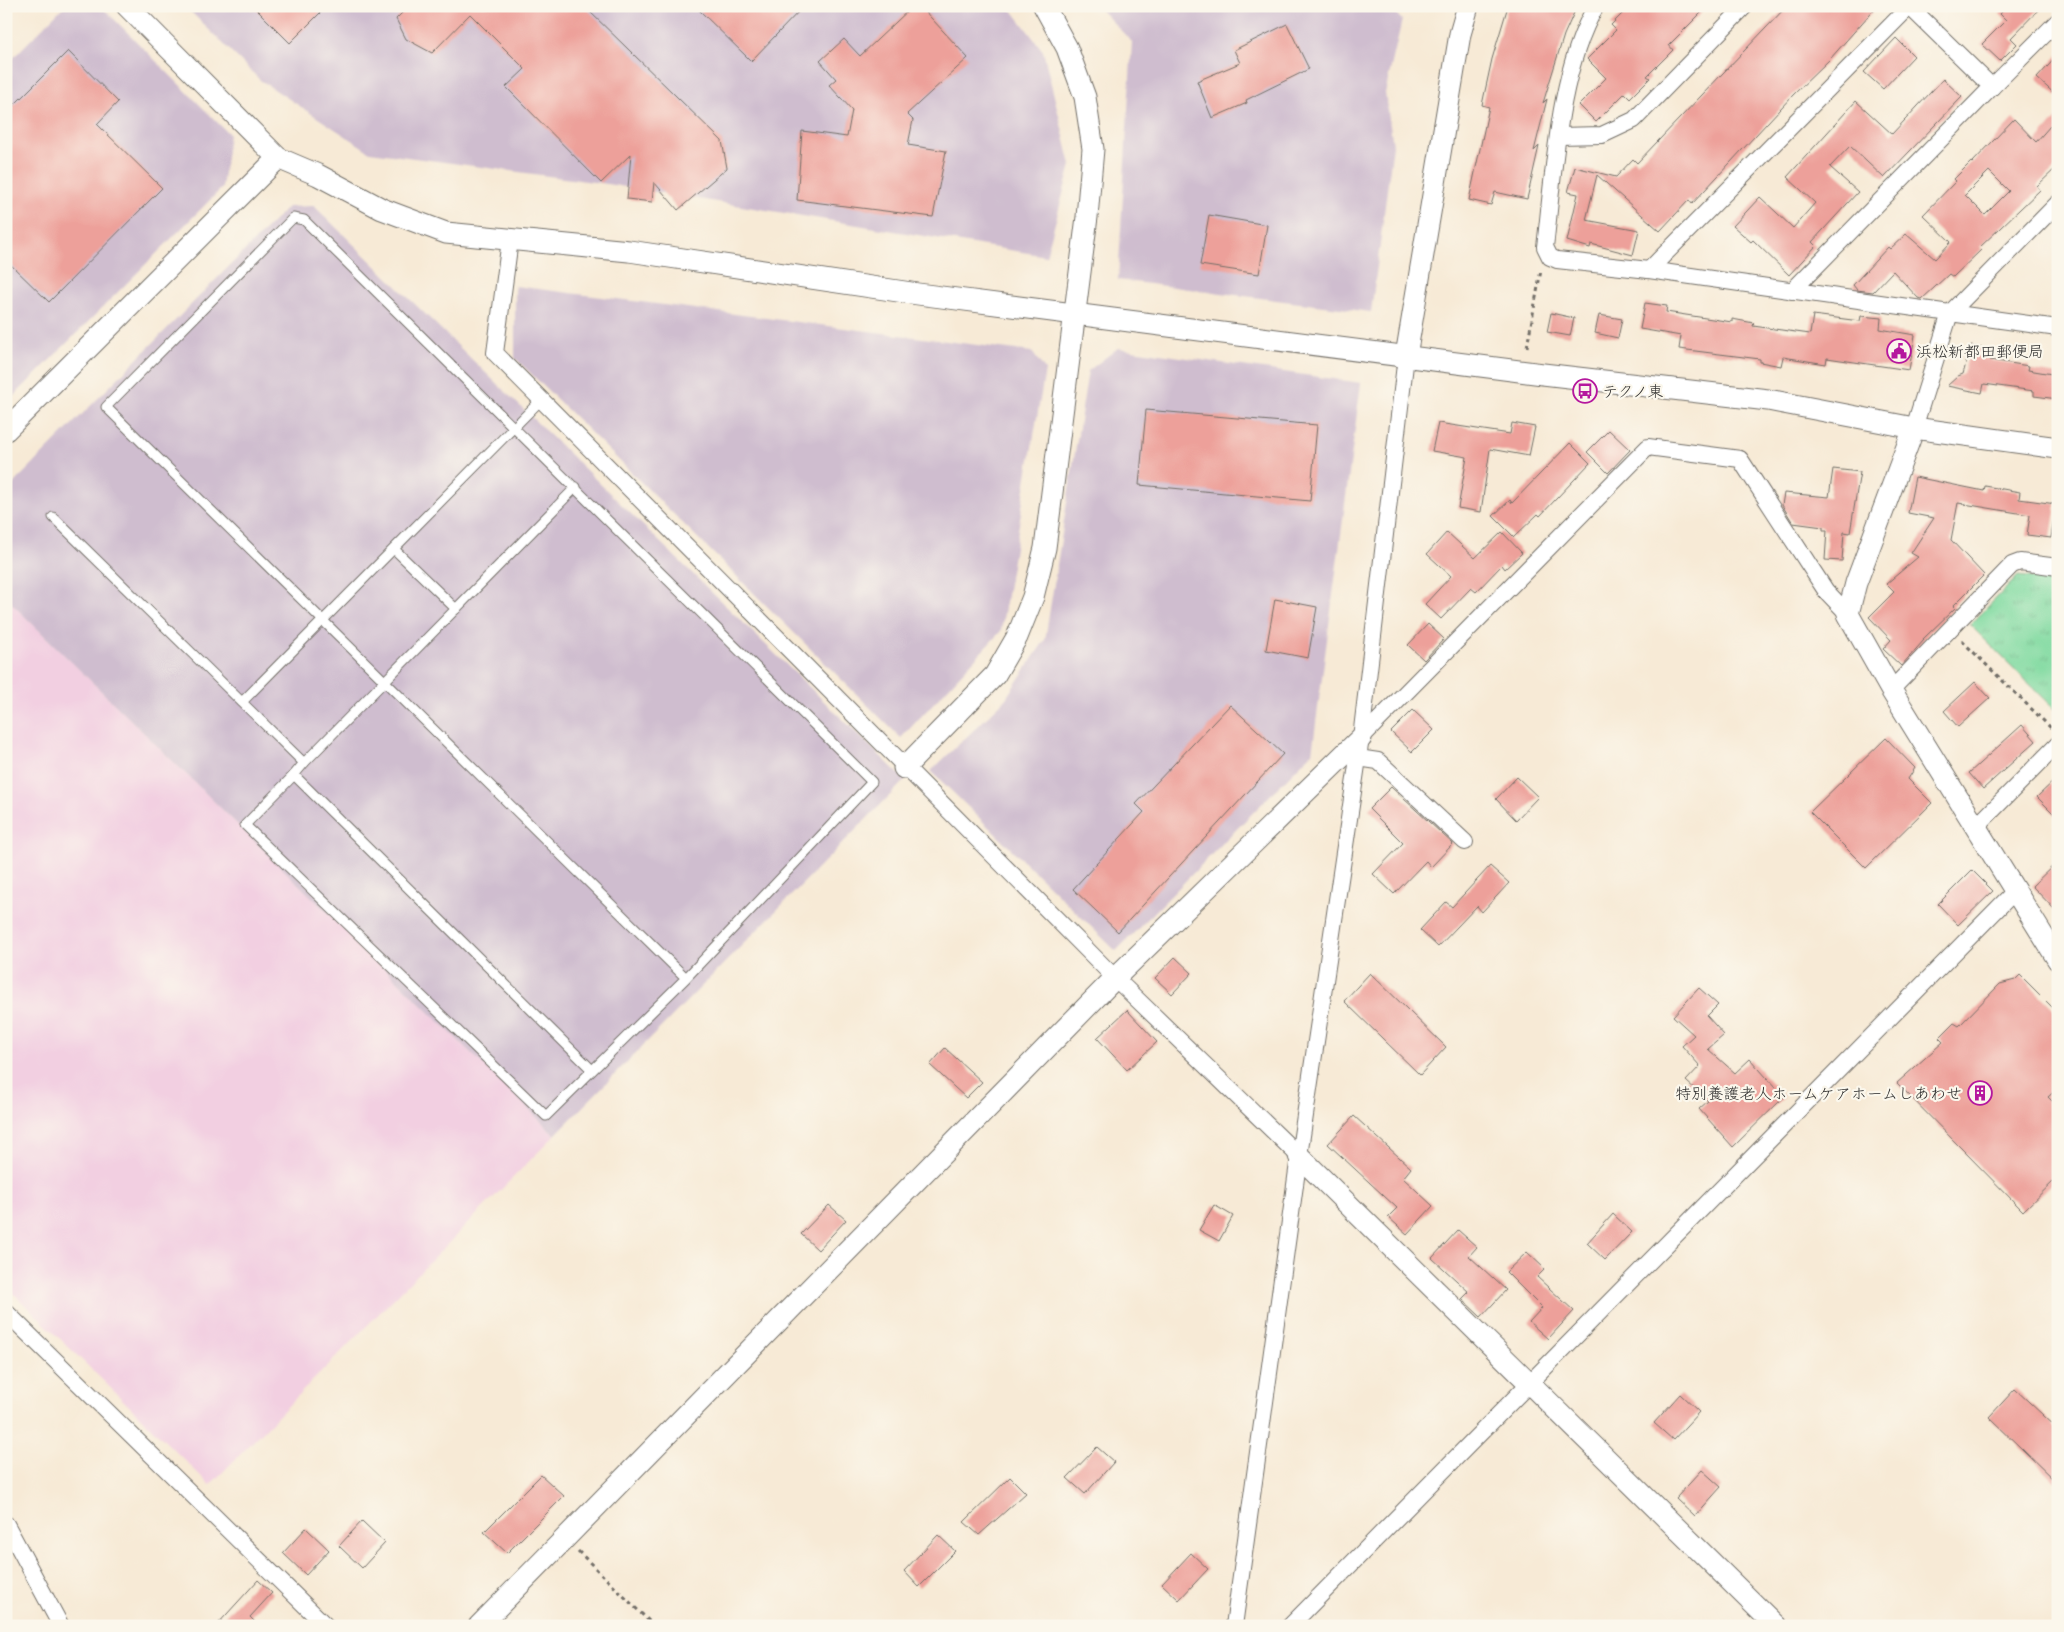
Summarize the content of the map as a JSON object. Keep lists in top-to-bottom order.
{
  "places": {
    "public building": ["浜松新都田郵便局"],
    "bus stop": ["テクノ東"],
    "building": ["特別養護老人ホームケアホームしあわせ"]
  }
}
